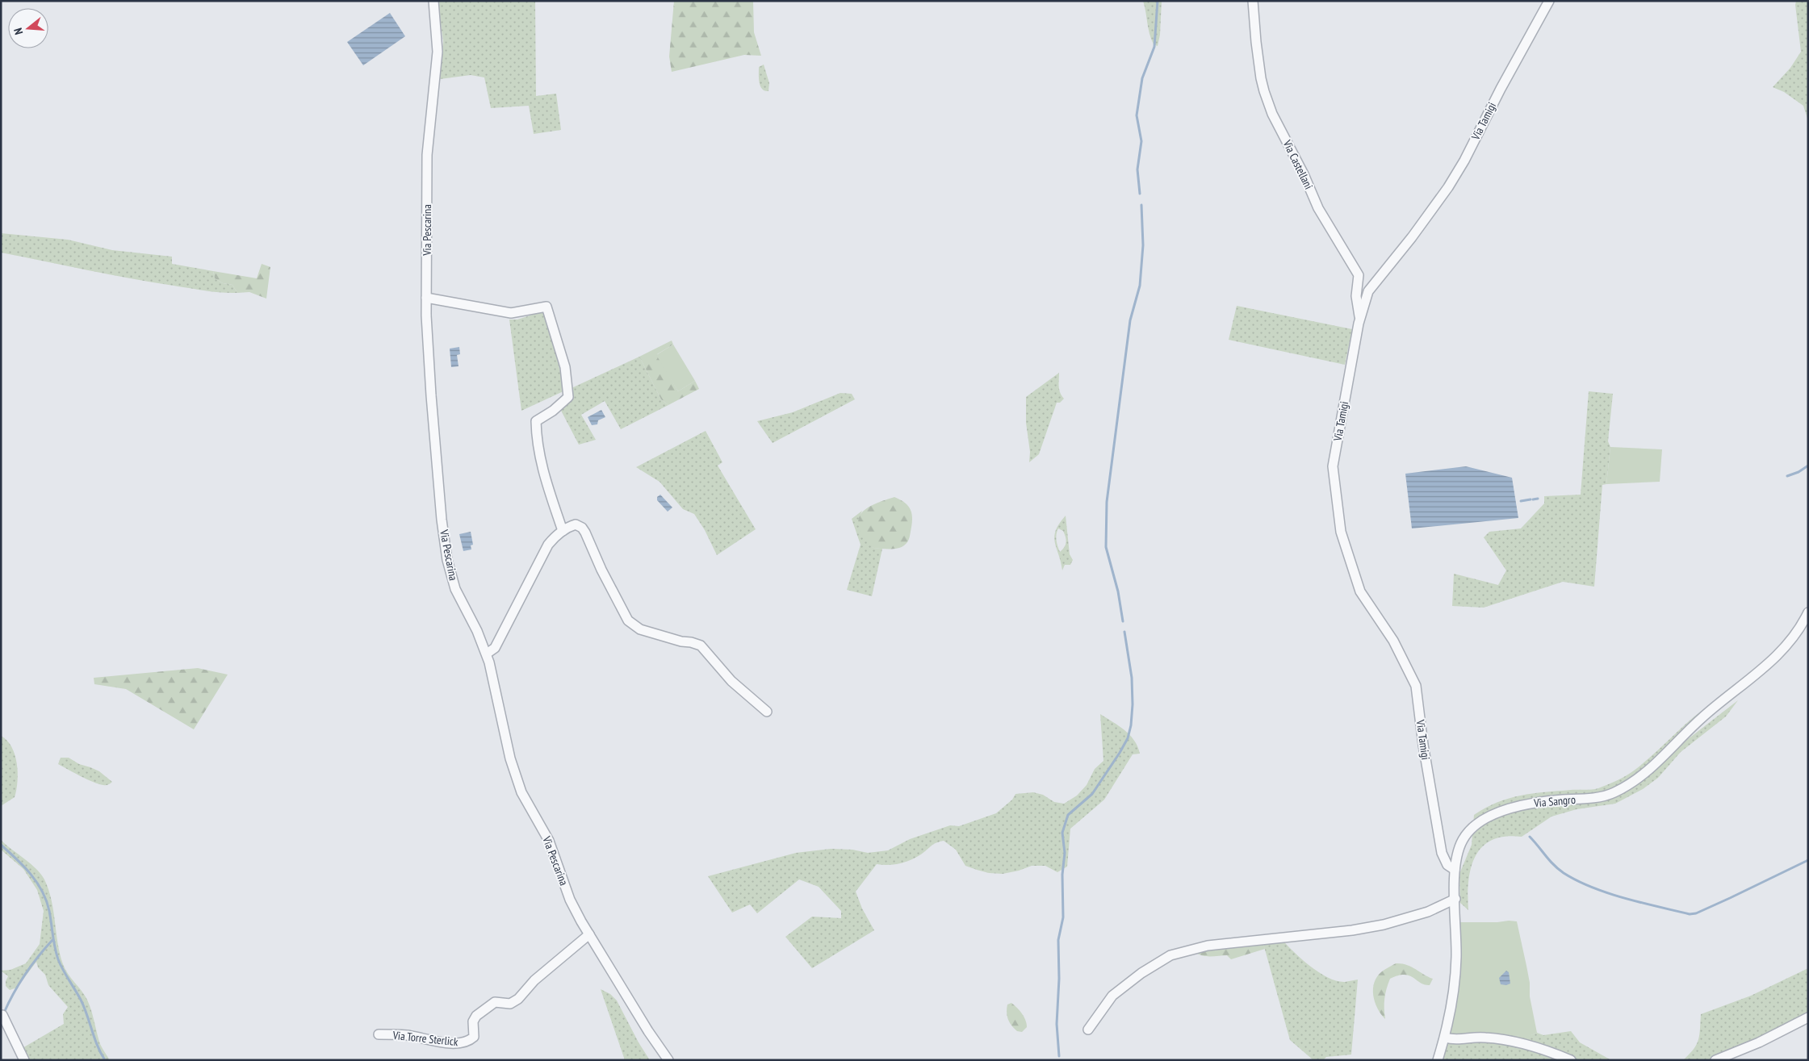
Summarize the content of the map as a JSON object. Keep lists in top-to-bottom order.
{
  "streets": {
    "street": [
      "Via Tamigi",
      "Via Castellani",
      "Via Pescarina",
      "Via Sangro",
      "Via Torre Sterlick"
    ]
  },
  "crossings": [
    ["Via Tamigi", "Via Castellani"],
    ["Via Tamigi", "Via Sangro"],
    ["Via Pescarina", "Via Torre Sterlick"]
  ],
  "north": "left"
}
